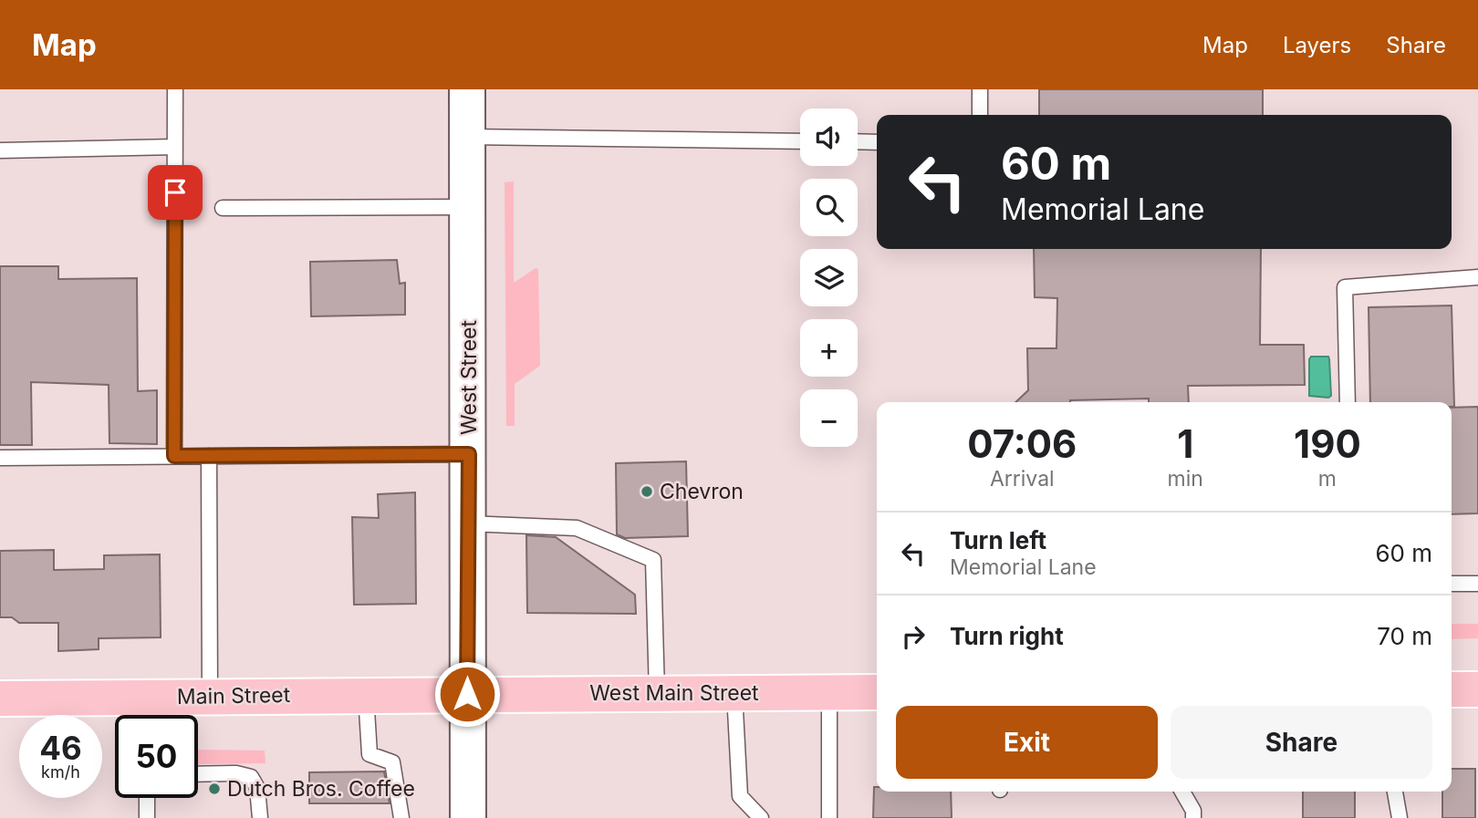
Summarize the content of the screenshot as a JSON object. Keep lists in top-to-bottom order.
{
  "streets": {
    "main road": ["West Street", "West Main Street", "Main Street"]
  },
  "crossings": [
    ["West Street", "West Main Street"],
    ["West Street", "Main Street"],
    ["West Main Street", "Main Street"]
  ],
  "places": ["Chevron", "Dutch Bros. Coffee"],
  "page": {
    "header": "Map",
    "nav": ["Map", "Layers", "Share"],
    "map_buttons": ["+", "−"],
    "turn": ["60 m", "Memorial Lane"],
    "eta": [
      "07:06",
      "Arrival",
      "1",
      "min",
      "190",
      "m"
    ],
    "list": [
      {
        "name": "Turn left",
        "note": "Memorial Lane",
        "value": "60 m"
      },
      {
        "name": "Turn right",
        "value": "70 m"
      }
    ],
    "buttons": ["Exit", "Share"],
    "speed": "46 km/h",
    "limit": "50"
  }
}
